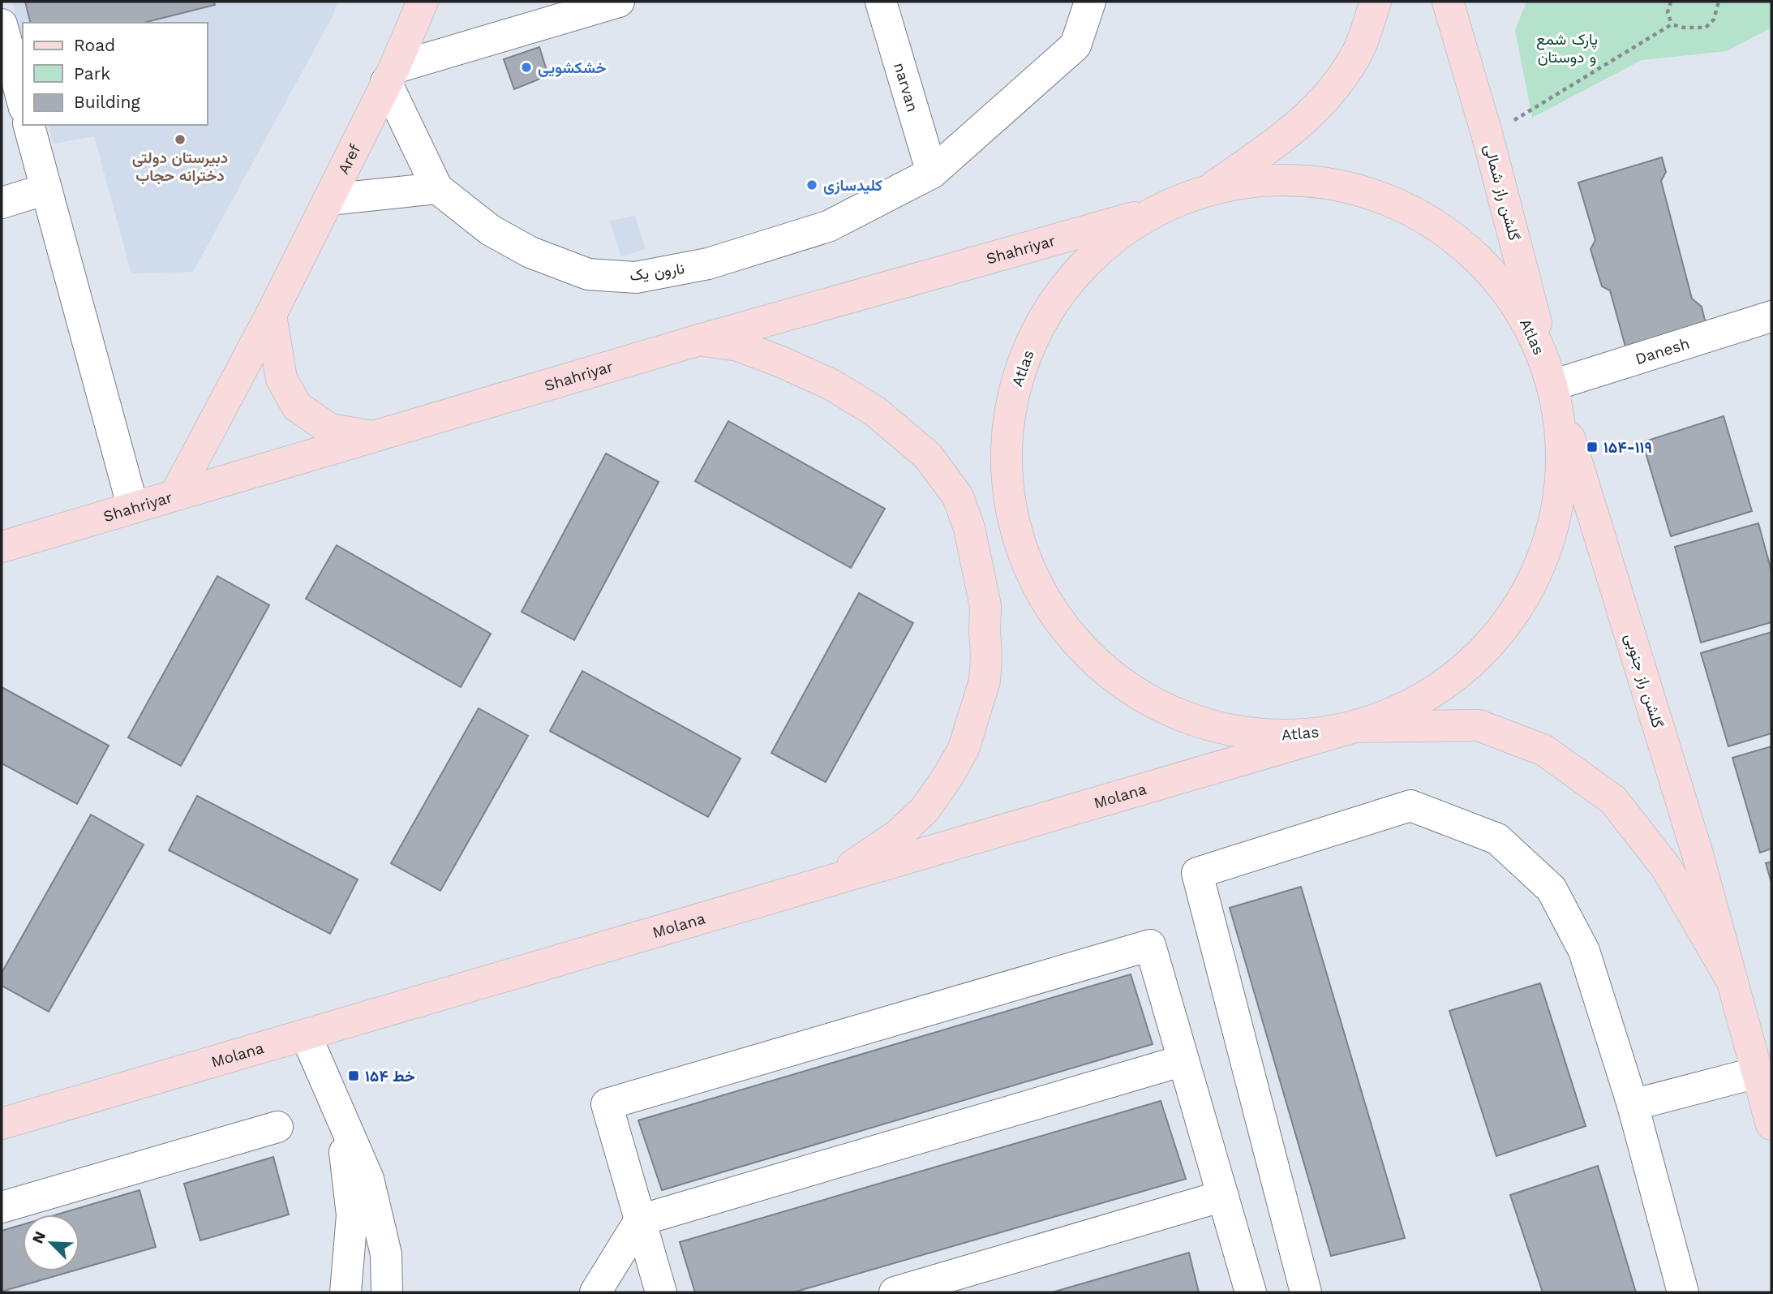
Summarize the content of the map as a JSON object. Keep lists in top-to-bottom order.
{
  "streets": {
    "main road": [
      "Aref",
      "گلشن راز شمالی",
      "Shahriyar",
      "Atlas",
      "گلشن راز جنوبی",
      "Molana"
    ],
    "street": ["narvan", "نارون یک", "Danesh"]
  },
  "crossings": [
    ["narvan", "نارون یک"],
    ["Aref", "Shahriyar"],
    ["Aref", "نارون یک"],
    ["گلشن راز شمالی", "Atlas"],
    ["گلشن راز شمالی", "Danesh"],
    ["گلشن راز شمالی", "گلشن راز جنوبی"],
    ["Shahriyar", "Atlas"],
    ["Atlas", "Danesh"],
    ["Atlas", "گلشن راز جنوبی"],
    ["Atlas", "Molana"],
    ["Danesh", "گلشن راز جنوبی"],
    ["گلشن راز جنوبی", "Molana"]
  ],
  "parks": ["پارک شمع و دوستان"],
  "places": {
    "other": ["خشکشویی", "دبیرستان دولتی دخترانه حجاب", "کلیدسازی"],
    "transit": ["۱۵۴-۱۱۹", "خط ۱۵۴"]
  },
  "legend": ["Road", "Park", "Building"],
  "north": "top left"
}
